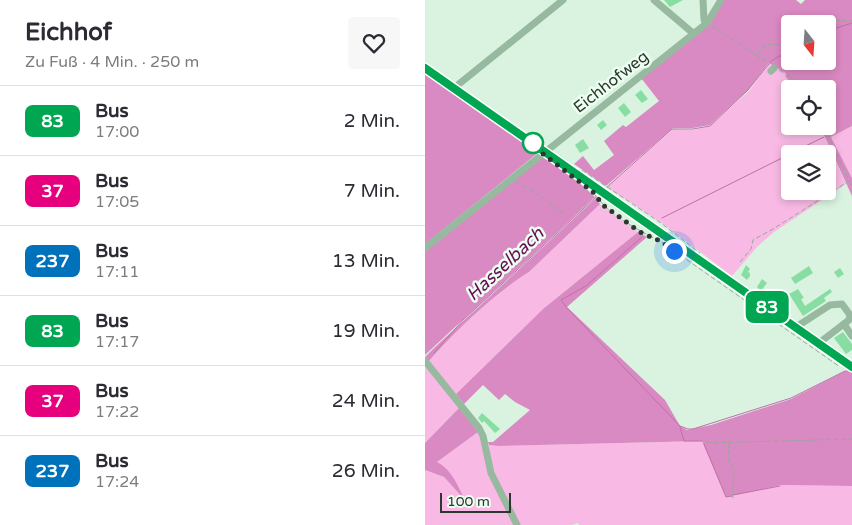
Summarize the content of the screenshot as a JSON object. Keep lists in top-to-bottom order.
{
  "streets": {
    "street": ["Eichhofweg"]
  },
  "water": ["Hasselbach"],
  "lines": ["bus line 83"],
  "scale_bar": "100 m",
  "north": "bottom",
  "page": {
    "heading": ["Eichhof", "Zu Fuß · 4 Min. · 250 m"],
    "on_map": "83",
    "list": [
      {
        "mark": "83",
        "name": "Bus",
        "note": "17:00",
        "value": "2 Min."
      },
      {
        "mark": "37",
        "name": "Bus",
        "note": "17:05",
        "value": "7 Min."
      },
      {
        "mark": "237",
        "name": "Bus",
        "note": "17:11",
        "value": "13 Min."
      },
      {
        "mark": "83",
        "name": "Bus",
        "note": "17:17",
        "value": "19 Min."
      },
      {
        "mark": "37",
        "name": "Bus",
        "note": "17:22",
        "value": "24 Min."
      },
      {
        "mark": "237",
        "name": "Bus",
        "note": "17:24",
        "value": "26 Min."
      }
    ],
    "scale": "100 m"
  }
}
